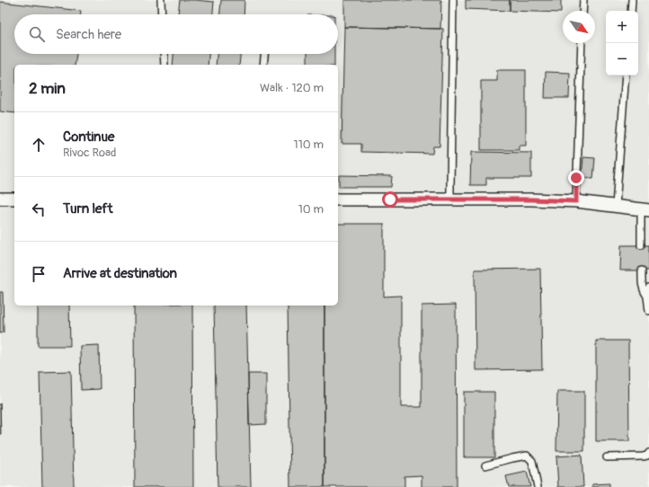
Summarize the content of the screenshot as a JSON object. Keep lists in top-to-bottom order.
{
  "north": "bottom right",
  "page": {
    "map_buttons": ["+", "−"],
    "search": "Search here",
    "heading": ["2 min", "Walk · 120 m"],
    "list": [
      ["Continue", "Rivoc Road", "110 m"],
      ["Turn left", "10 m"],
      "Arrive at destination"
    ]
  }
}
